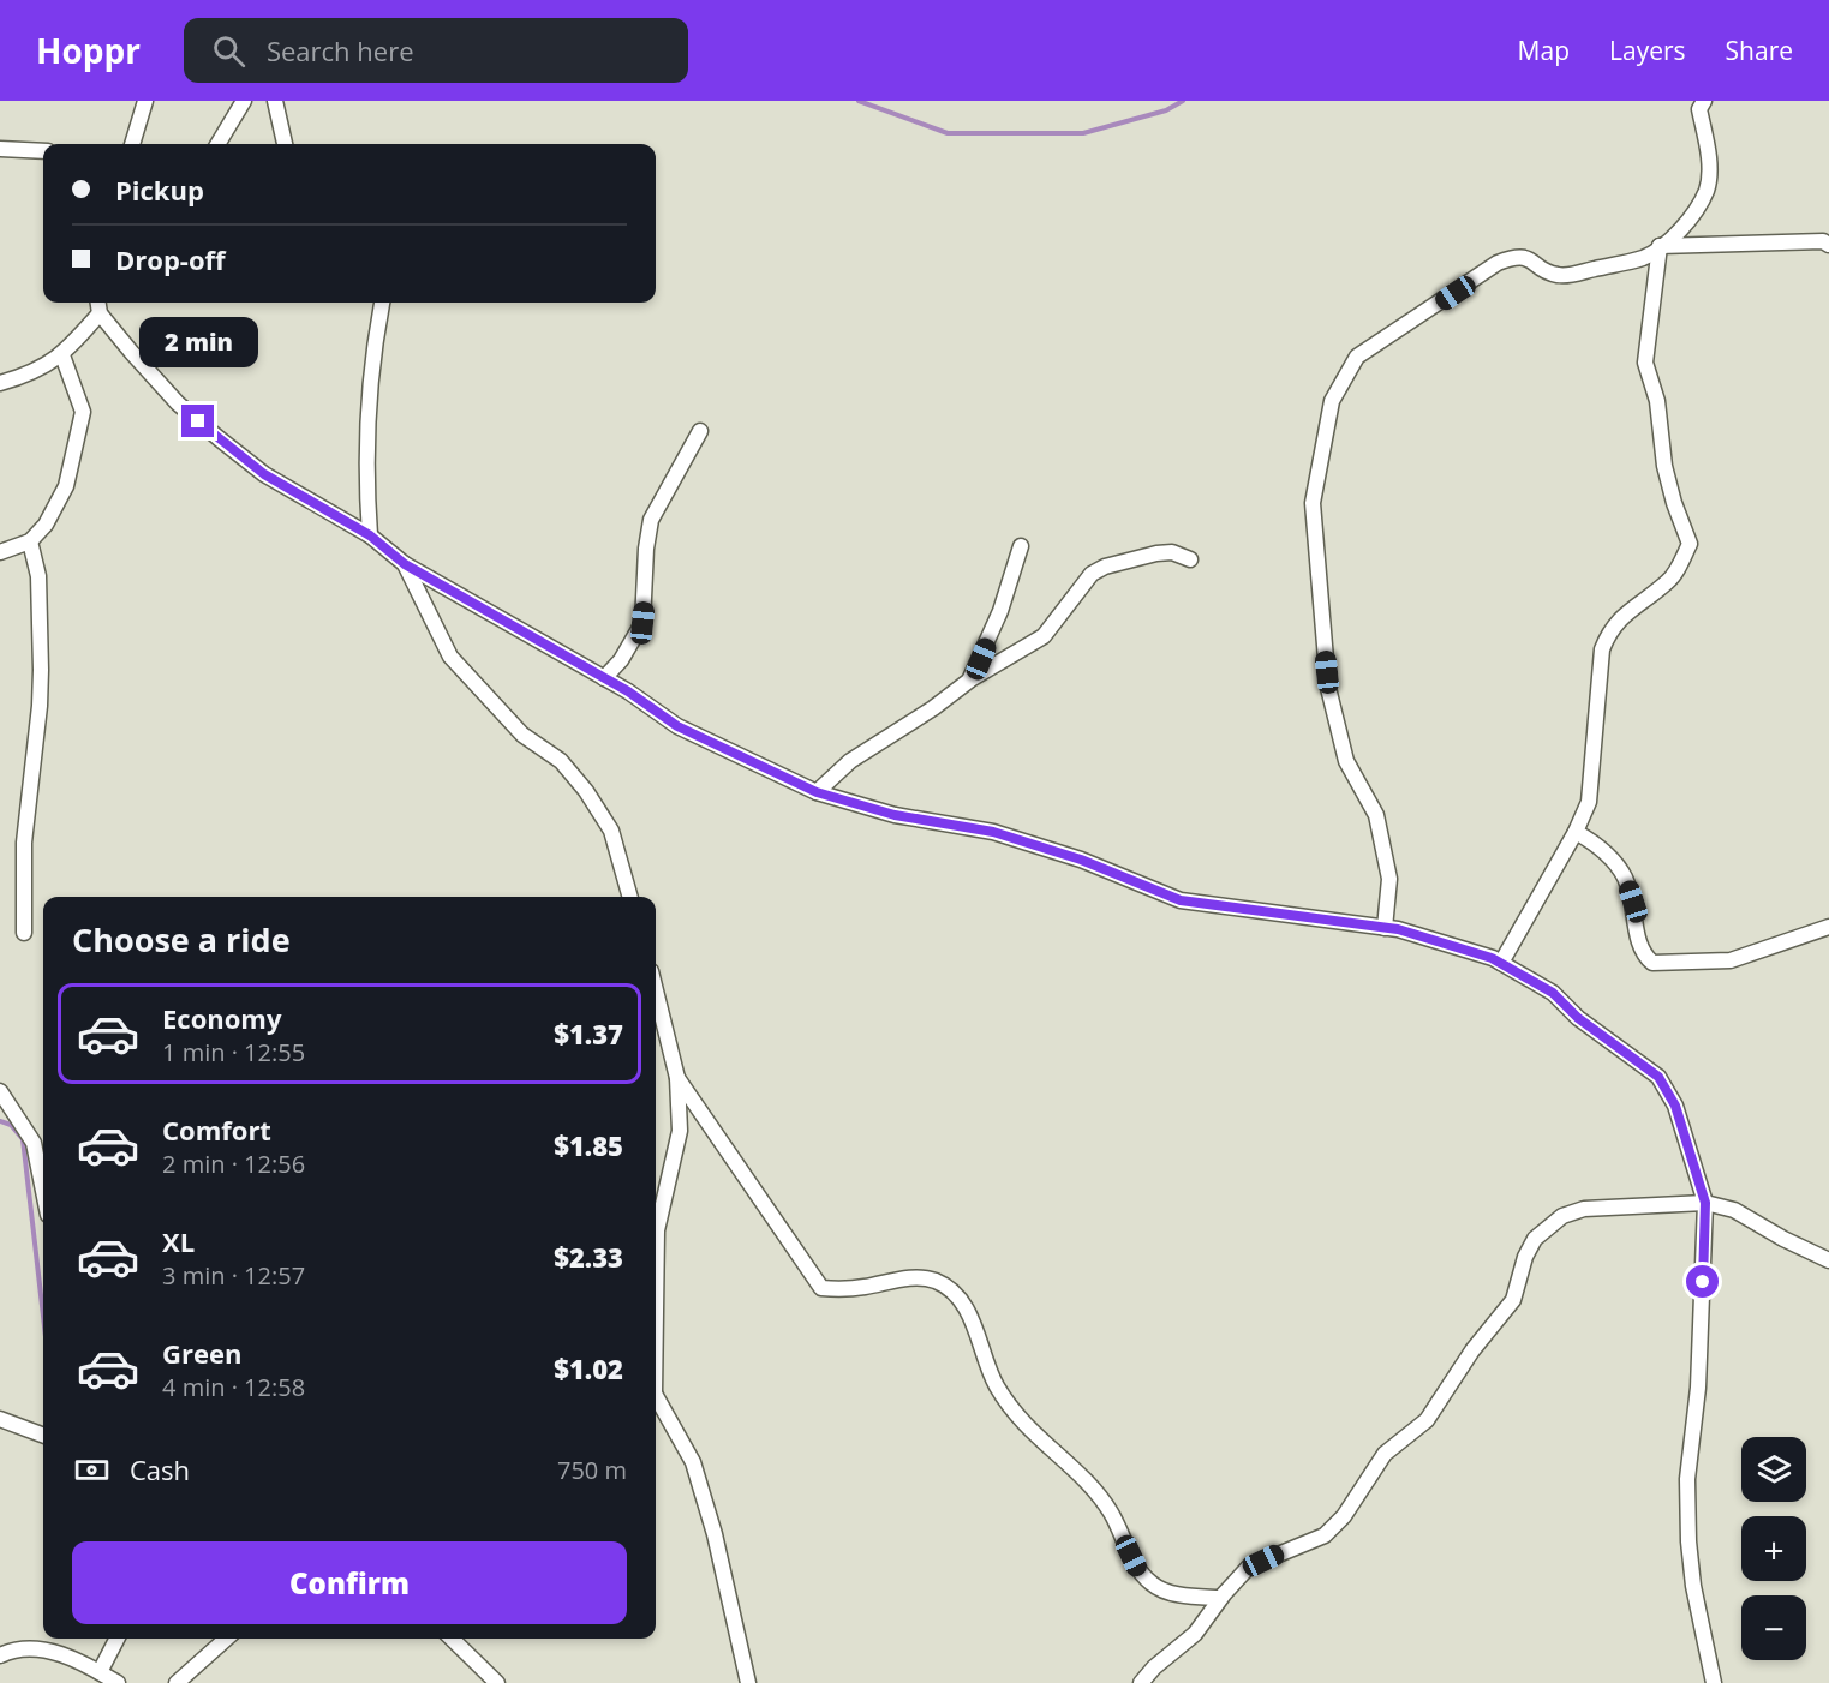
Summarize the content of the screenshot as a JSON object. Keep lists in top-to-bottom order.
{
  "page": {
    "header": "Hoppr",
    "search": "Search here",
    "nav": ["Map", "Layers", "Share"],
    "banner": ["Pickup", "Drop-off"],
    "bubble": "2 min",
    "heading": "Choose a ride",
    "list": [
      {
        "name": "Economy",
        "note": "1 min · 12:55",
        "value": "$1.37"
      },
      {
        "name": "Comfort",
        "note": "2 min · 12:56",
        "value": "$1.85"
      },
      {
        "name": "XL",
        "note": "3 min · 12:57",
        "value": "$2.33"
      },
      {
        "name": "Green",
        "note": "4 min · 12:58",
        "value": "$1.02"
      }
    ],
    "pay": ["Cash", "750 m"],
    "map_buttons": ["+", "−"],
    "buttons": "Confirm"
  }
}
